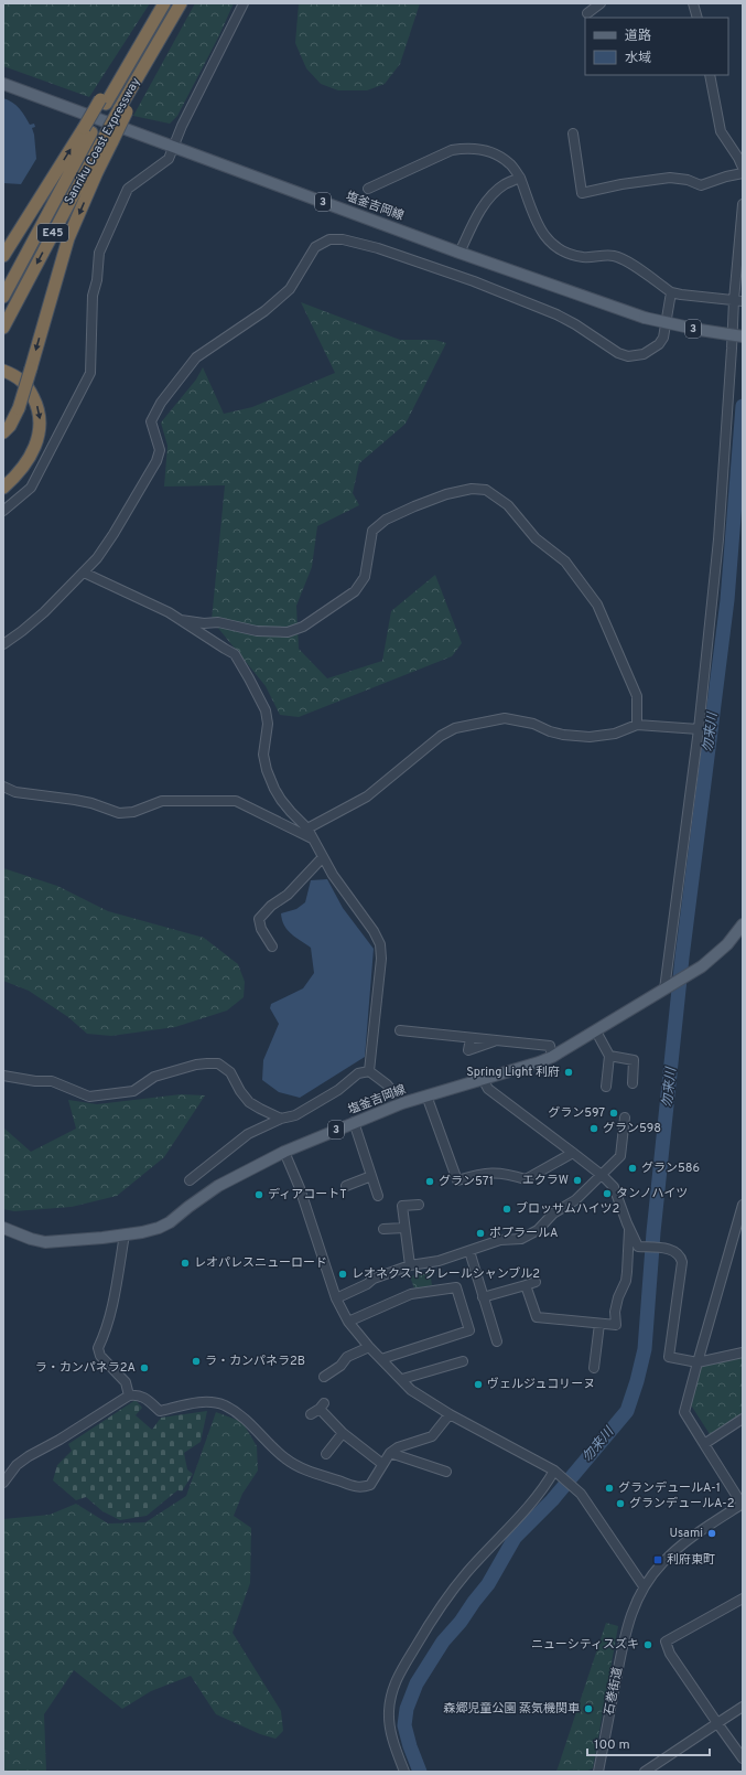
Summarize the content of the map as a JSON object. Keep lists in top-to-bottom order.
{
  "streets": {
    "highway": ["Sanriku Coast Expressway", "E45"],
    "main road": ["3", "塩釜吉岡線"],
    "street": ["石巻街道"]
  },
  "water": ["勿来川"],
  "places": {
    "other": [
      "Spring Light 利府",
      "グラン597",
      "グラン598",
      "グラン586",
      "エクラW",
      "グラン571",
      "タンノハイツ",
      "ディアコートT",
      "ブロッサムハイツ2",
      "ポプラールA",
      "レオパレスニューロード",
      "レオネクストクレールシャンブル2",
      "ラ・カンパネラ2B",
      "ラ・カンパネラ2A",
      "ヴェルジュコリーヌ",
      "グランデュールA-1",
      "グランデュールA-2",
      "Usami",
      "ニューシティスズキ",
      "森郷児童公園 蒸気機関車"
    ],
    "transit": ["利府東町"]
  },
  "legend": ["道路", "水域"],
  "scale_bar": "100 m"
}
